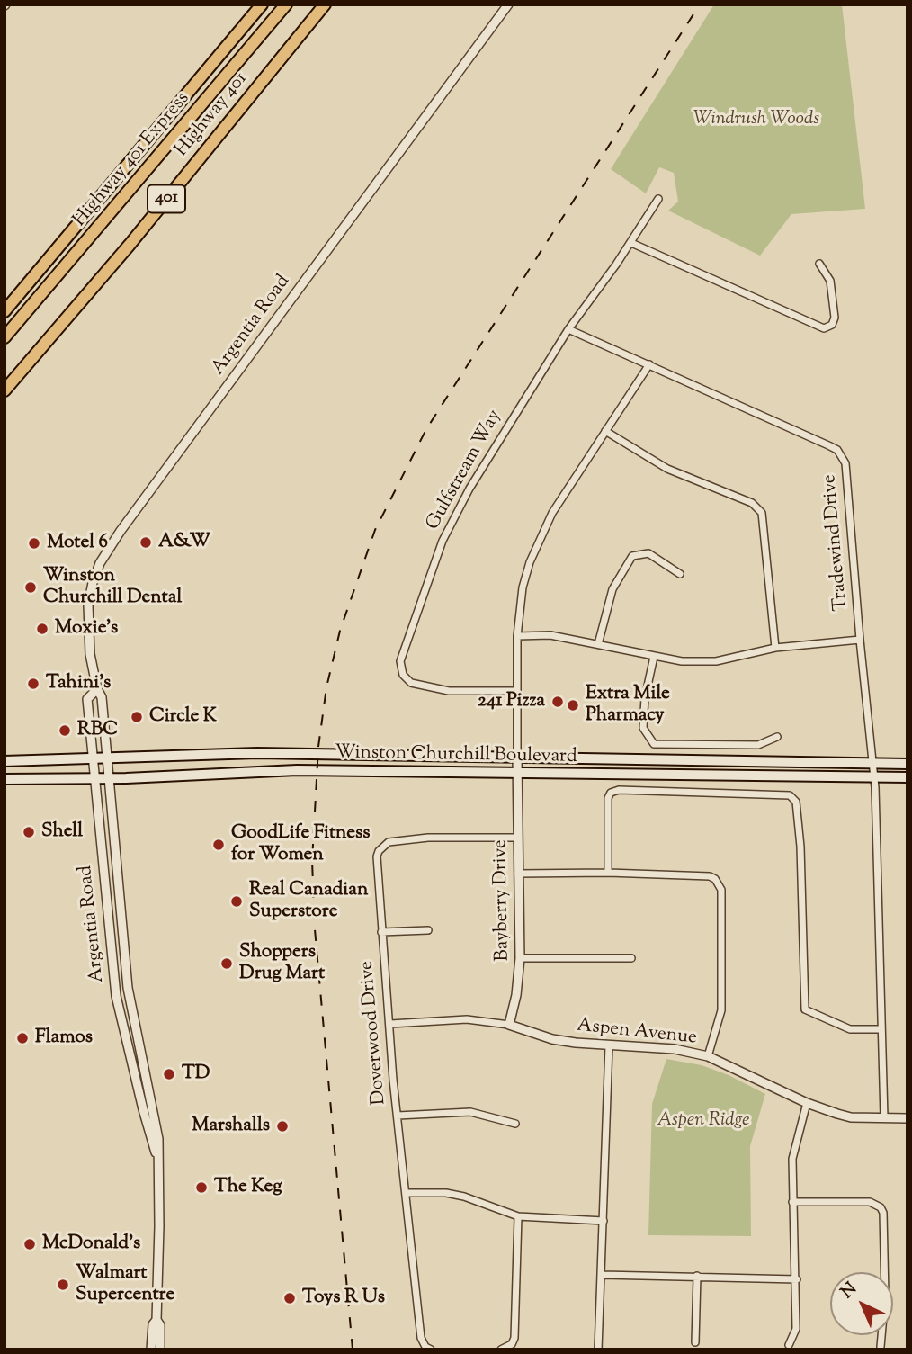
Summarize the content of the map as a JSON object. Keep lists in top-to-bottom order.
{
  "streets": {
    "highway": ["Highway 401", "Highway 401 Express", "401"],
    "main road": ["Winston Churchill Boulevard"],
    "street": [
      "Argentia Road",
      "Gulfstream Way",
      "Tradewind Drive",
      "Bayberry Drive",
      "Doverwood Drive",
      "Aspen Avenue"
    ]
  },
  "crossings": [
    ["Argentia Road", "Winston Churchill Boulevard"],
    ["Gulfstream Way", "Tradewind Drive"],
    ["Tradewind Drive", "Winston Churchill Boulevard"],
    ["Tradewind Drive", "Aspen Avenue"],
    ["Winston Churchill Boulevard", "Bayberry Drive"],
    ["Bayberry Drive", "Doverwood Drive"],
    ["Bayberry Drive", "Aspen Avenue"],
    ["Doverwood Drive", "Aspen Avenue"]
  ],
  "parks": ["Windrush Woods", "Aspen Ridge"],
  "places": [
    "A&W",
    "Motel 6",
    "Winston Churchill Dental",
    "Moxie's",
    "Tahini’s",
    "241 Pizza",
    "Extra Mile Pharmacy",
    "Circle K",
    "RBC",
    "Shell",
    "GoodLife Fitness for Women",
    "Real Canadian Superstore",
    "Shoppers Drug Mart",
    "Flamos",
    "TD",
    "Marshalls",
    "The Keg",
    "McDonald's",
    "Walmart Supercentre",
    "Toys R Us"
  ],
  "north": "top left"
}
